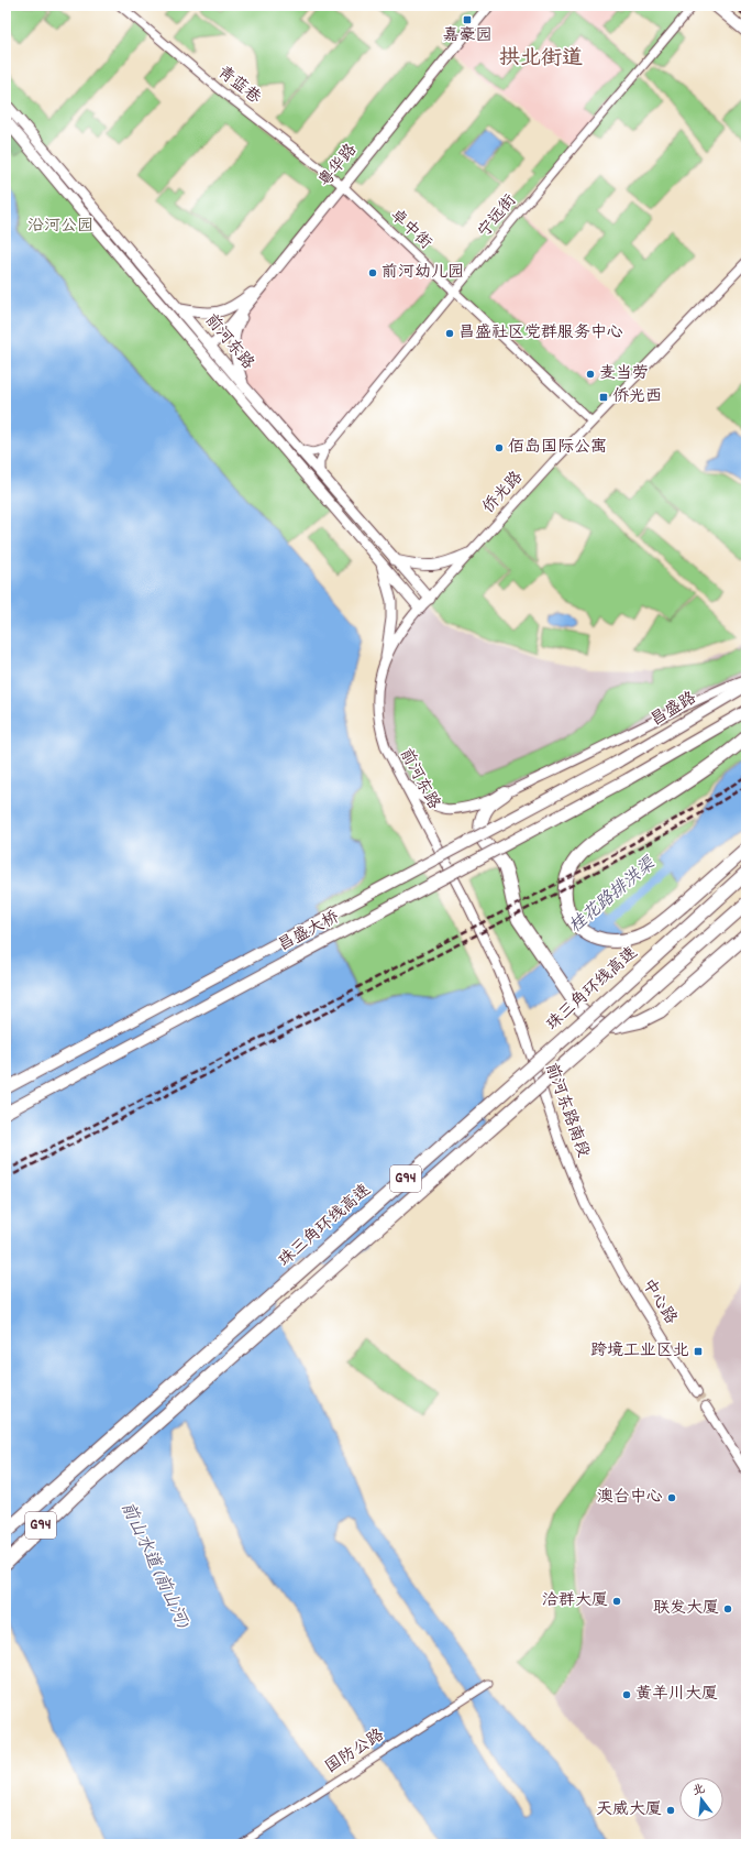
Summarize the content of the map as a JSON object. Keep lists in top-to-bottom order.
{
  "streets": {
    "highway": ["珠三角环线高速", "G94"],
    "main road": [
      "粤华路",
      "前河东路",
      "昌盛路",
      "昌盛大桥"
    ],
    "street": [
      "青蓝巷",
      "宁远街",
      "卓中街",
      "侨光路",
      "前河东路南段",
      "中心路",
      "国防公路"
    ]
  },
  "crossings": [
    ["青蓝巷", "粤华路"],
    ["青蓝巷", "卓中街"],
    ["粤华路", "卓中街"],
    ["粤华路", "前河东路"],
    ["宁远街", "卓中街"],
    ["卓中街", "侨光路"],
    ["前河东路", "侨光路"],
    ["前河东路", "前河东路南段"],
    ["昌盛路", "昌盛大桥"],
    ["前河东路南段", "中心路"]
  ],
  "districts": ["拱北街道"],
  "water": ["桂花路排洪渠", "前山水道 (前山河)"],
  "parks": ["沿河公园"],
  "places": {
    "transit": ["嘉豪园", "侨光西", "跨境工业区北"],
    "other": [
      "前河幼儿园",
      "昌盛社区党群服务中心",
      "麦当劳",
      "佰岛国际公寓",
      "澳台中心",
      "洽群大厦",
      "联发大厦",
      "黄羊川大厦",
      "天威大厦"
    ]
  },
  "north": "top"
}
